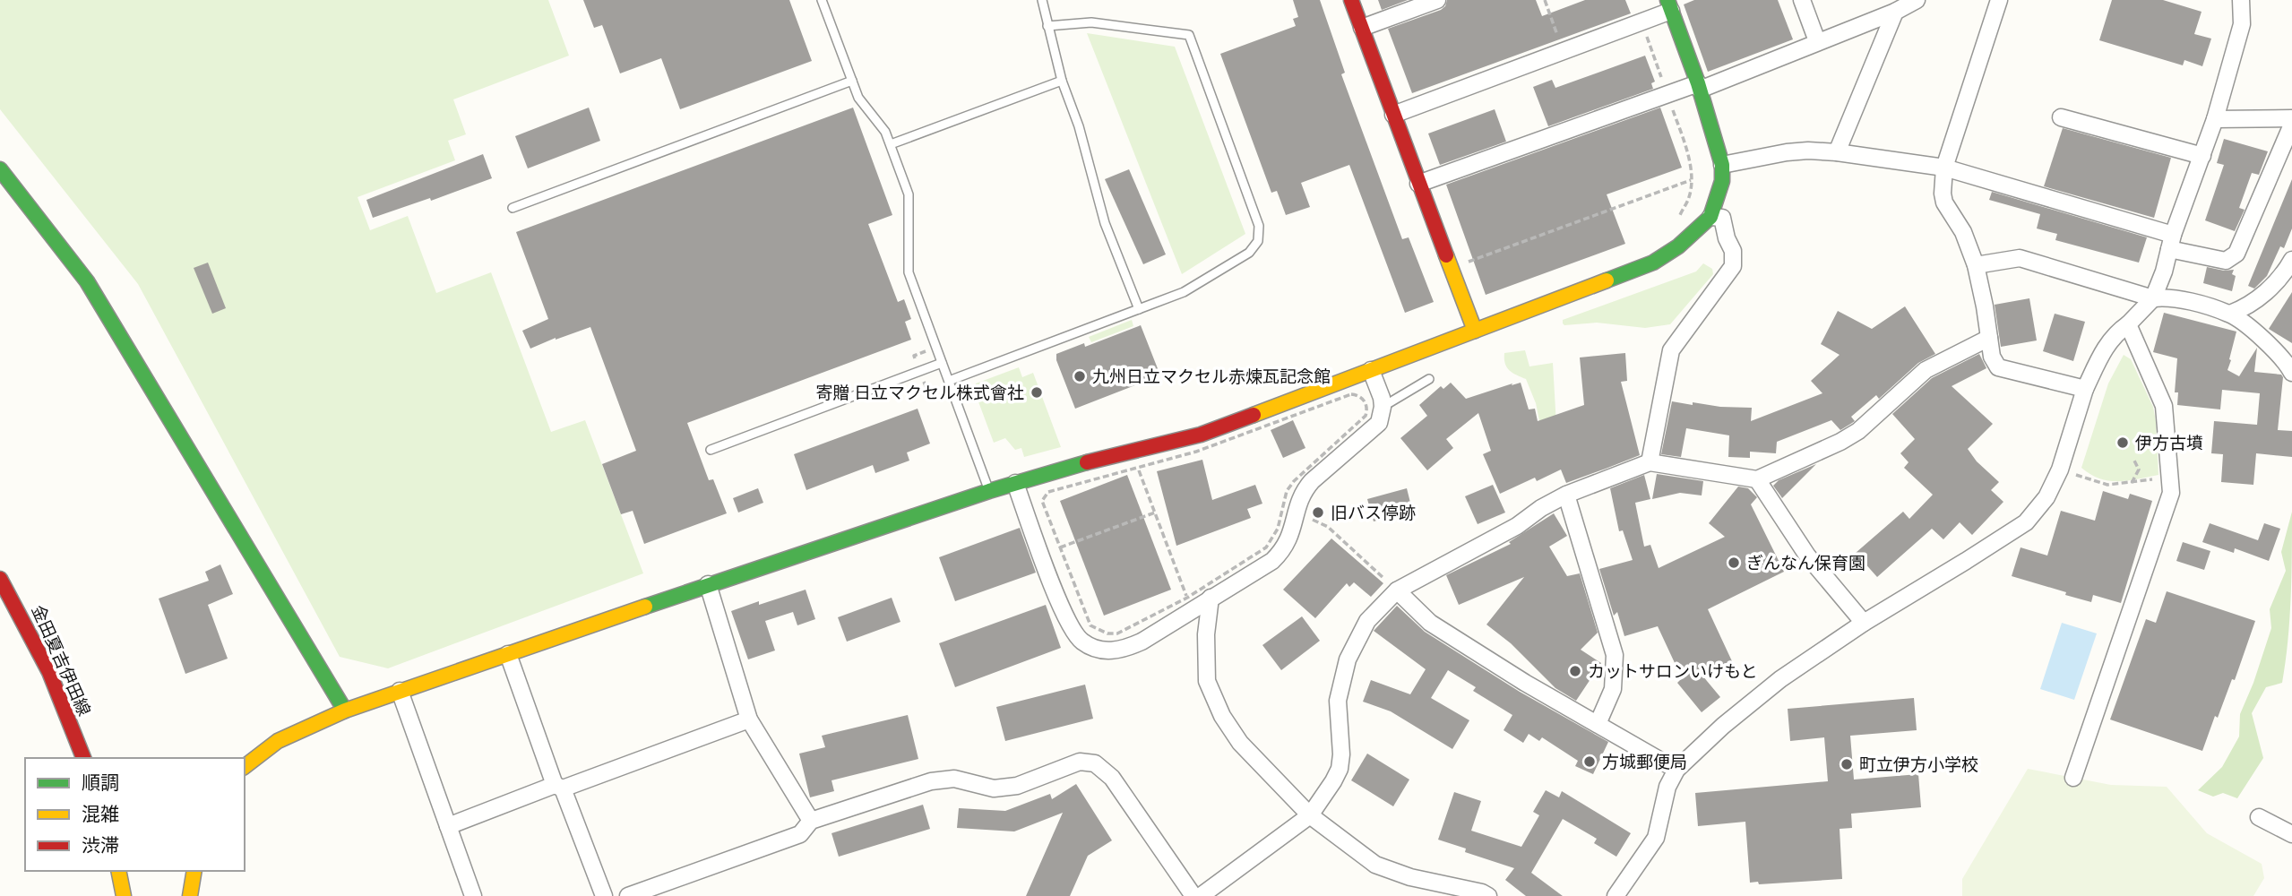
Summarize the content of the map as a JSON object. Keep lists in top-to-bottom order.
{
  "streets": {
    "street": ["金田夏吉伊田線"]
  },
  "places": [
    "九州日立マクセル赤煉瓦記念館",
    "寄贈 日立マクセル株式會社",
    "伊方古墳",
    "旧バス停跡",
    "ぎんなん保育園",
    "カットサロンいけもと",
    "方城郵便局",
    "町立伊方小学校"
  ],
  "legend": ["順調", "混雑", "渋滞"]
}
